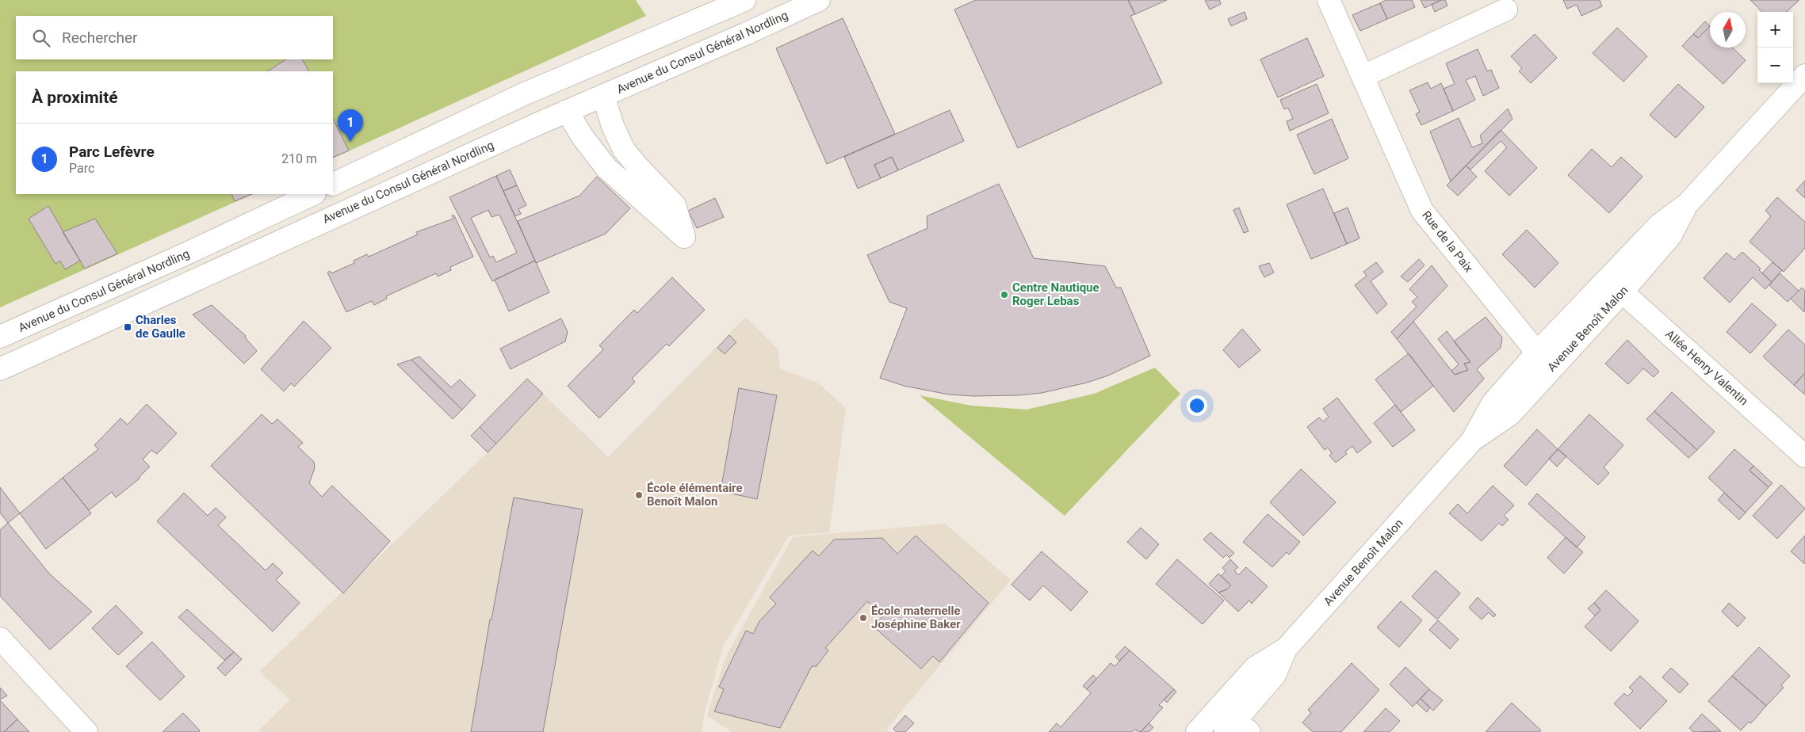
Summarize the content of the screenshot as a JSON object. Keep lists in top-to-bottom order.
{
  "streets": {
    "main road": [
      "Avenue du Consul Général Nordling",
      "Rue de la Paix",
      "Avenue Benoît Malon",
      "Allée Henry Valentin"
    ]
  },
  "crossings": [
    ["Rue de la Paix", "Avenue Benoît Malon"],
    ["Avenue Benoît Malon", "Allée Henry Valentin"]
  ],
  "places": {
    "other": ["Centre Nautique Roger Lebas", "École élémentaire Benoît Malon", "École maternelle Joséphine Baker"],
    "transit": ["Charles de Gaulle"]
  },
  "north": "top",
  "page": {
    "map_buttons": ["+", "−"],
    "search": "Rechercher",
    "heading": "À proximité",
    "pins": "1",
    "list": [
      {
        "mark": "1",
        "name": "Parc Lefèvre",
        "note": "Parc",
        "value": "210 m"
      }
    ]
  }
}
